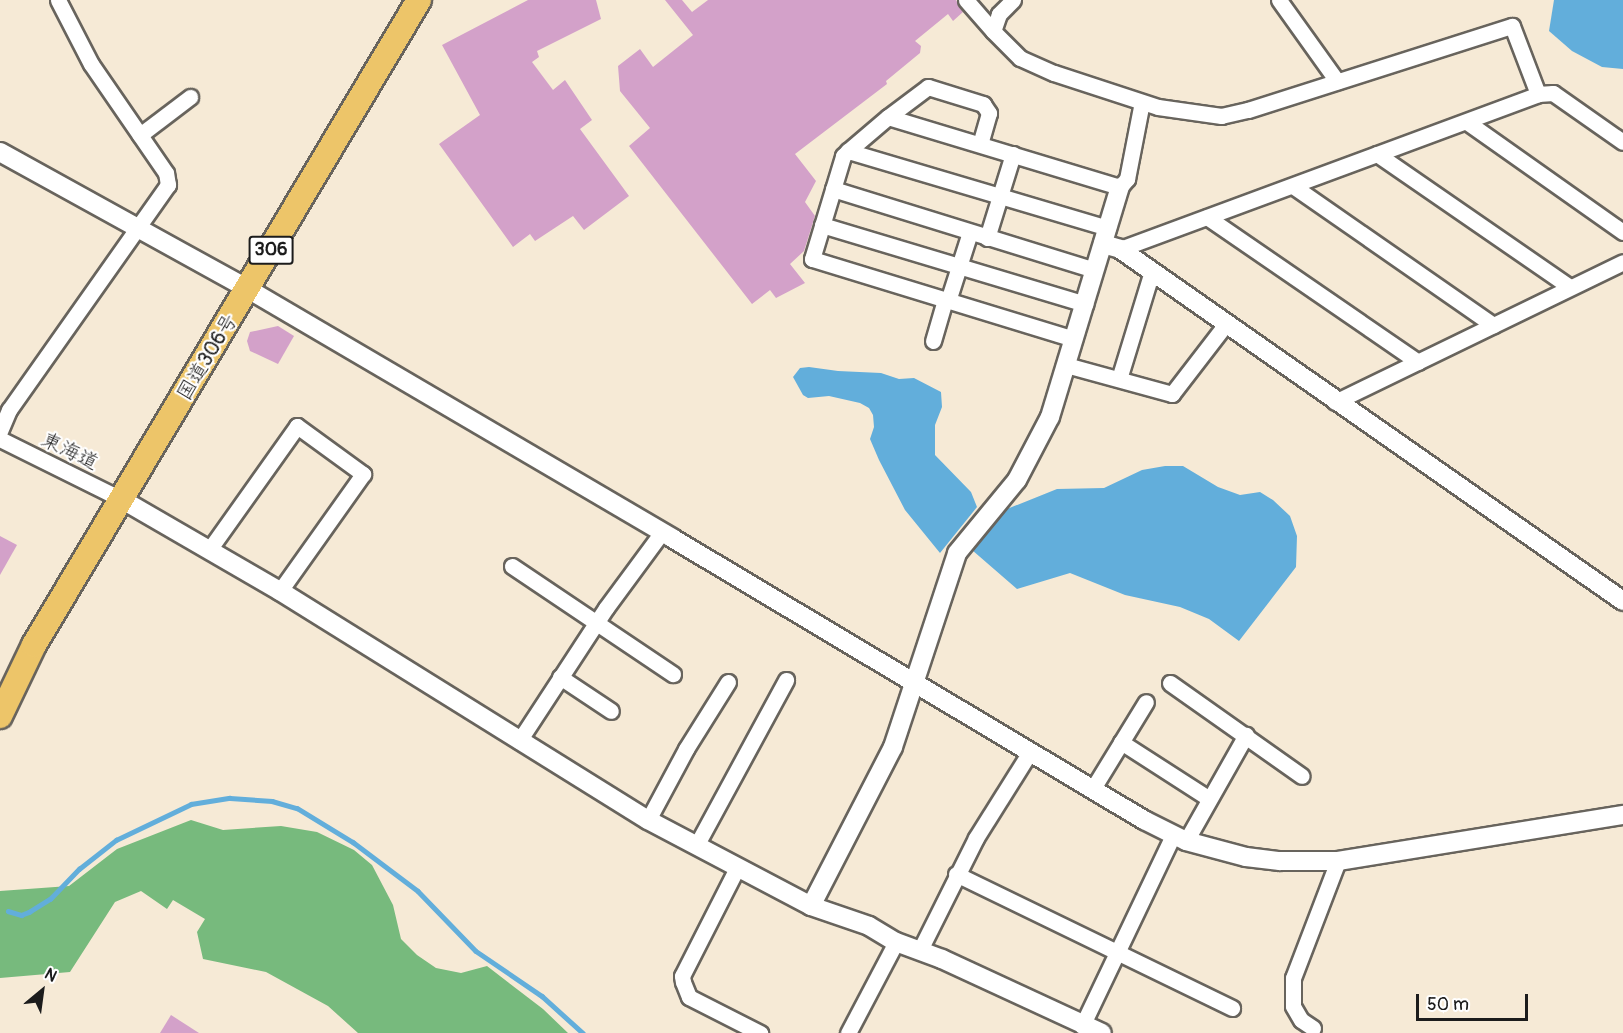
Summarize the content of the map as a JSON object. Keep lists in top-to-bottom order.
{
  "streets": {
    "highway": ["306", "国道306号"],
    "street": ["東海道"]
  },
  "crossings": [
    ["国道306号", "東海道"]
  ],
  "scale_bar": "50 m",
  "north": "top right"
}
